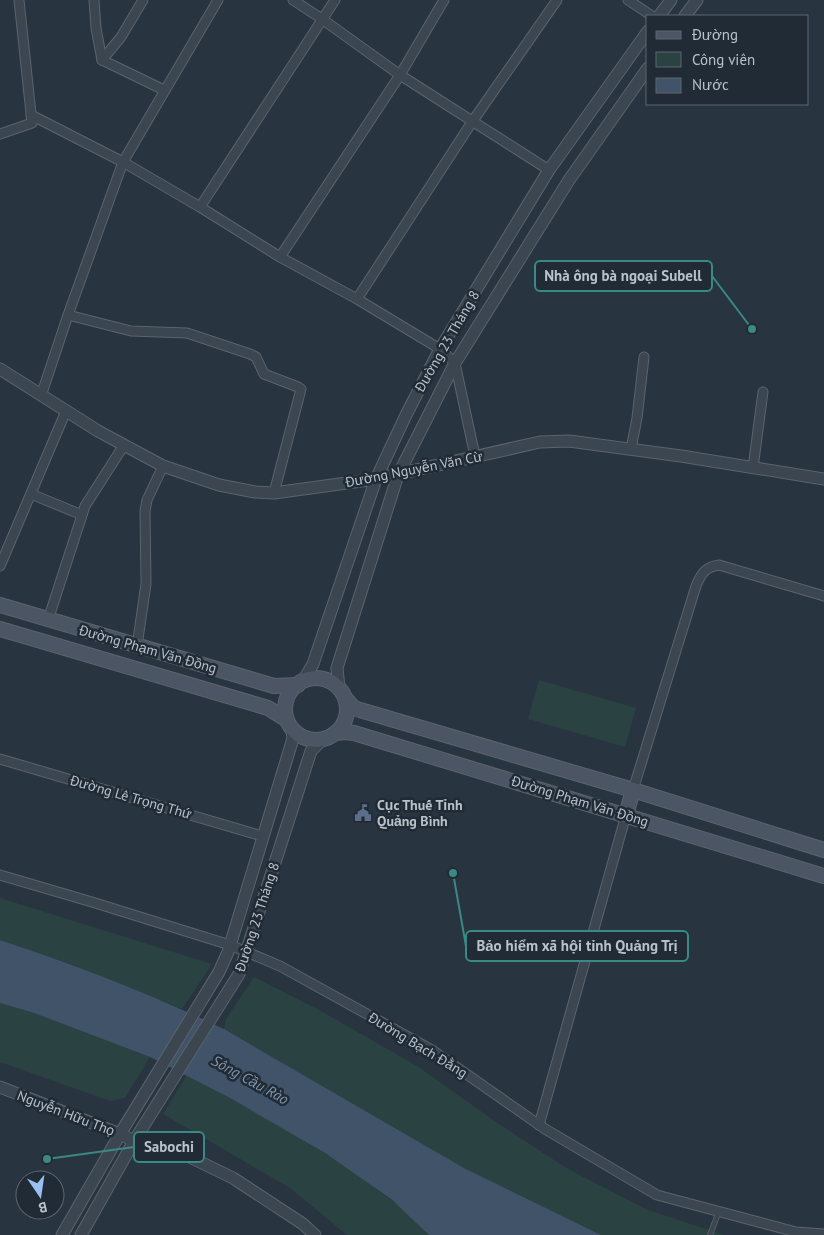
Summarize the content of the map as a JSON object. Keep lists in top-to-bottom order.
{
  "streets": {
    "main road": ["Đường Phạm Văn Đồng"],
    "street": [
      "Đường 23 Tháng 8",
      "Đường Nguyễn Văn Cừ",
      "Đường Lê Trọng Thứ",
      "Đường Bạch Đằng",
      "Nguyễn Hữu Thọ"
    ]
  },
  "crossings": [
    ["Đường 23 Tháng 8", "Đường Nguyễn Văn Cừ"],
    ["Đường 23 Tháng 8", "Đường Phạm Văn Đồng"],
    ["Đường 23 Tháng 8", "Đường Lê Trọng Thứ"],
    ["Đường 23 Tháng 8", "Đường Bạch Đằng"],
    ["Đường 23 Tháng 8", "Nguyễn Hữu Thọ"]
  ],
  "water": ["Sông Cầu Rào"],
  "places": {
    "other": ["Nhà ông bà ngoại Subell", "Bảo hiểm xã hội tỉnh Quảng Trị", "Sabochi"],
    "public building": ["Cục Thuế Tỉnh Quảng Bình"]
  },
  "legend": ["Đường", "Công viên", "Nước"],
  "north": "bottom"
}
